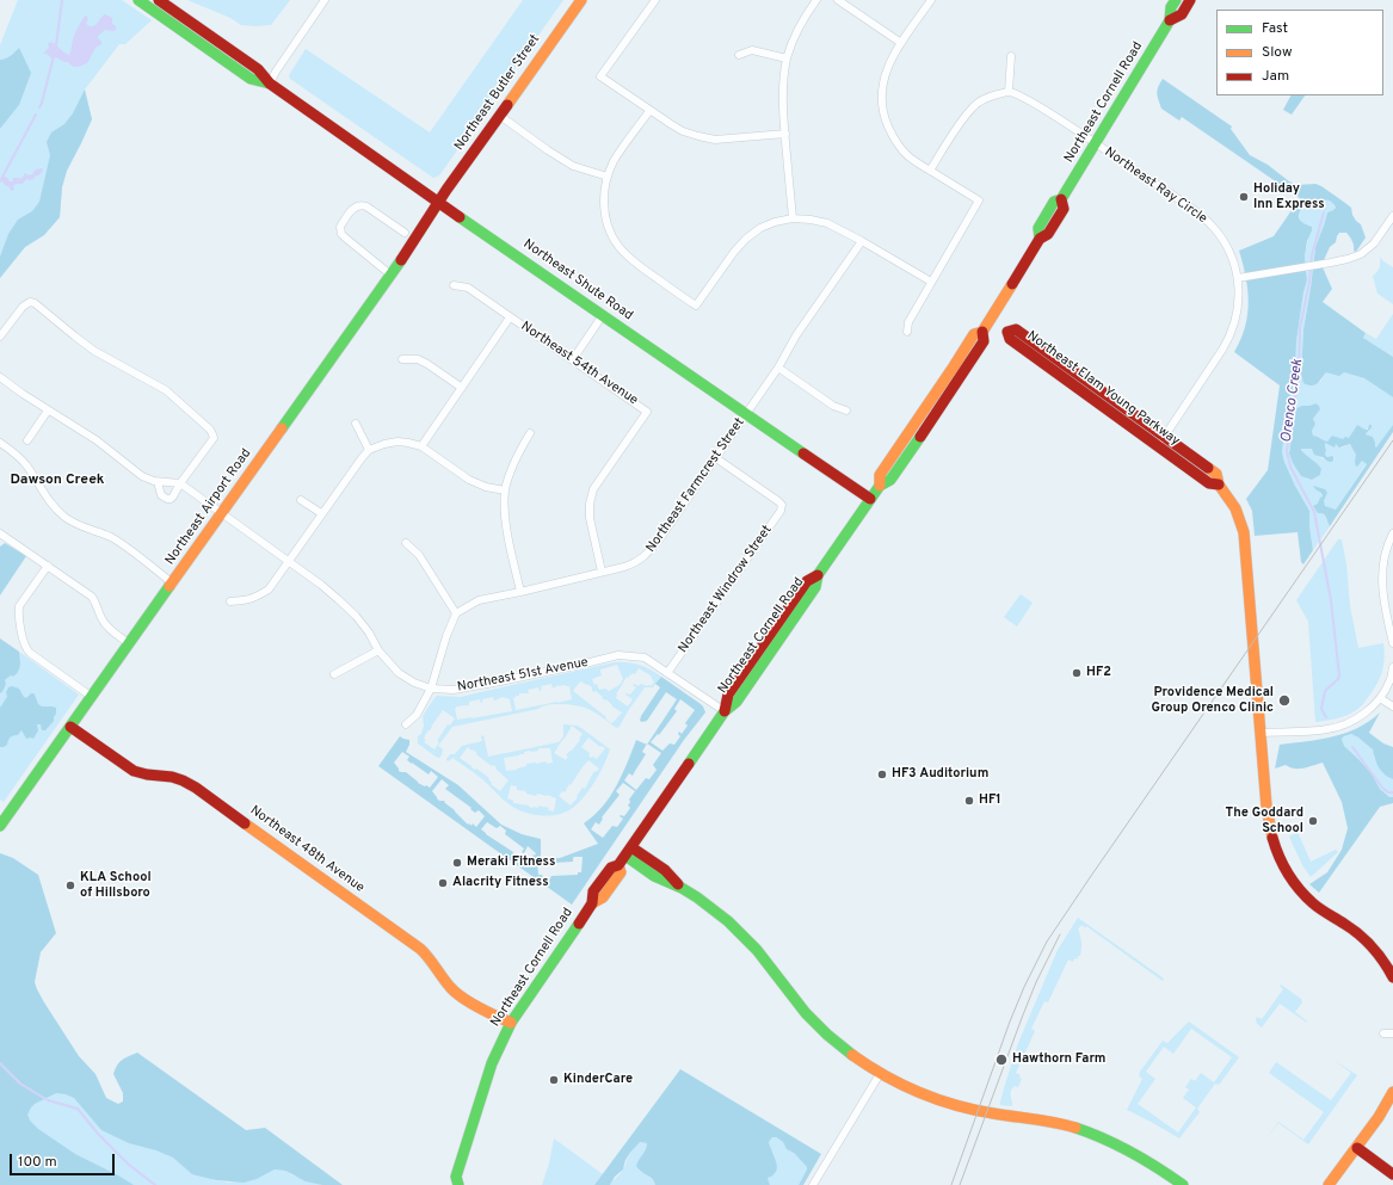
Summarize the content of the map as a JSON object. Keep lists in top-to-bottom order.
{
  "streets": {
    "main road": [
      "Northeast Butler Street",
      "Northeast Cornell Road",
      "Northeast Shute Road",
      "Northeast Elam Young Parkway",
      "Northeast Airport Road",
      "Northeast 48th Avenue"
    ],
    "street": [
      "Northeast Ray Circle",
      "Northeast 54th Avenue",
      "Northeast Farmcrest Street",
      "Northeast Windrow Street",
      "Northeast 51st Avenue"
    ]
  },
  "crossings": [
    ["Northeast Butler Street", "Northeast Shute Road"],
    ["Northeast Butler Street", "Northeast Airport Road"],
    ["Northeast Cornell Road", "Northeast Ray Circle"],
    ["Northeast Cornell Road", "Northeast Shute Road"],
    ["Northeast Cornell Road", "Northeast 51st Avenue"],
    ["Northeast Cornell Road", "Northeast 48th Avenue"],
    ["Northeast Ray Circle", "Northeast Elam Young Parkway"],
    ["Northeast Shute Road", "Northeast Farmcrest Street"],
    ["Northeast Shute Road", "Northeast Airport Road"],
    ["Northeast 54th Avenue", "Northeast Farmcrest Street"],
    ["Northeast Farmcrest Street", "Northeast Windrow Street"],
    ["Northeast Airport Road", "Northeast 51st Avenue"],
    ["Northeast Airport Road", "Northeast 48th Avenue"],
    ["Northeast Windrow Street", "Northeast 51st Avenue"]
  ],
  "districts": ["Dawson Creek"],
  "water": ["Orenco Creek"],
  "places": [
    "Holiday Inn Express",
    "HF2",
    "Providence Medical Group Orenco Clinic",
    "HF3 Auditorium",
    "HF1",
    "The Goddard School",
    "Meraki Fitness",
    "Alacrity Fitness",
    "KLA School of Hillsboro",
    "Hawthorn Farm",
    "KinderCare"
  ],
  "legend": ["Fast", "Slow", "Jam"],
  "scale_bar": "100 m"
}
